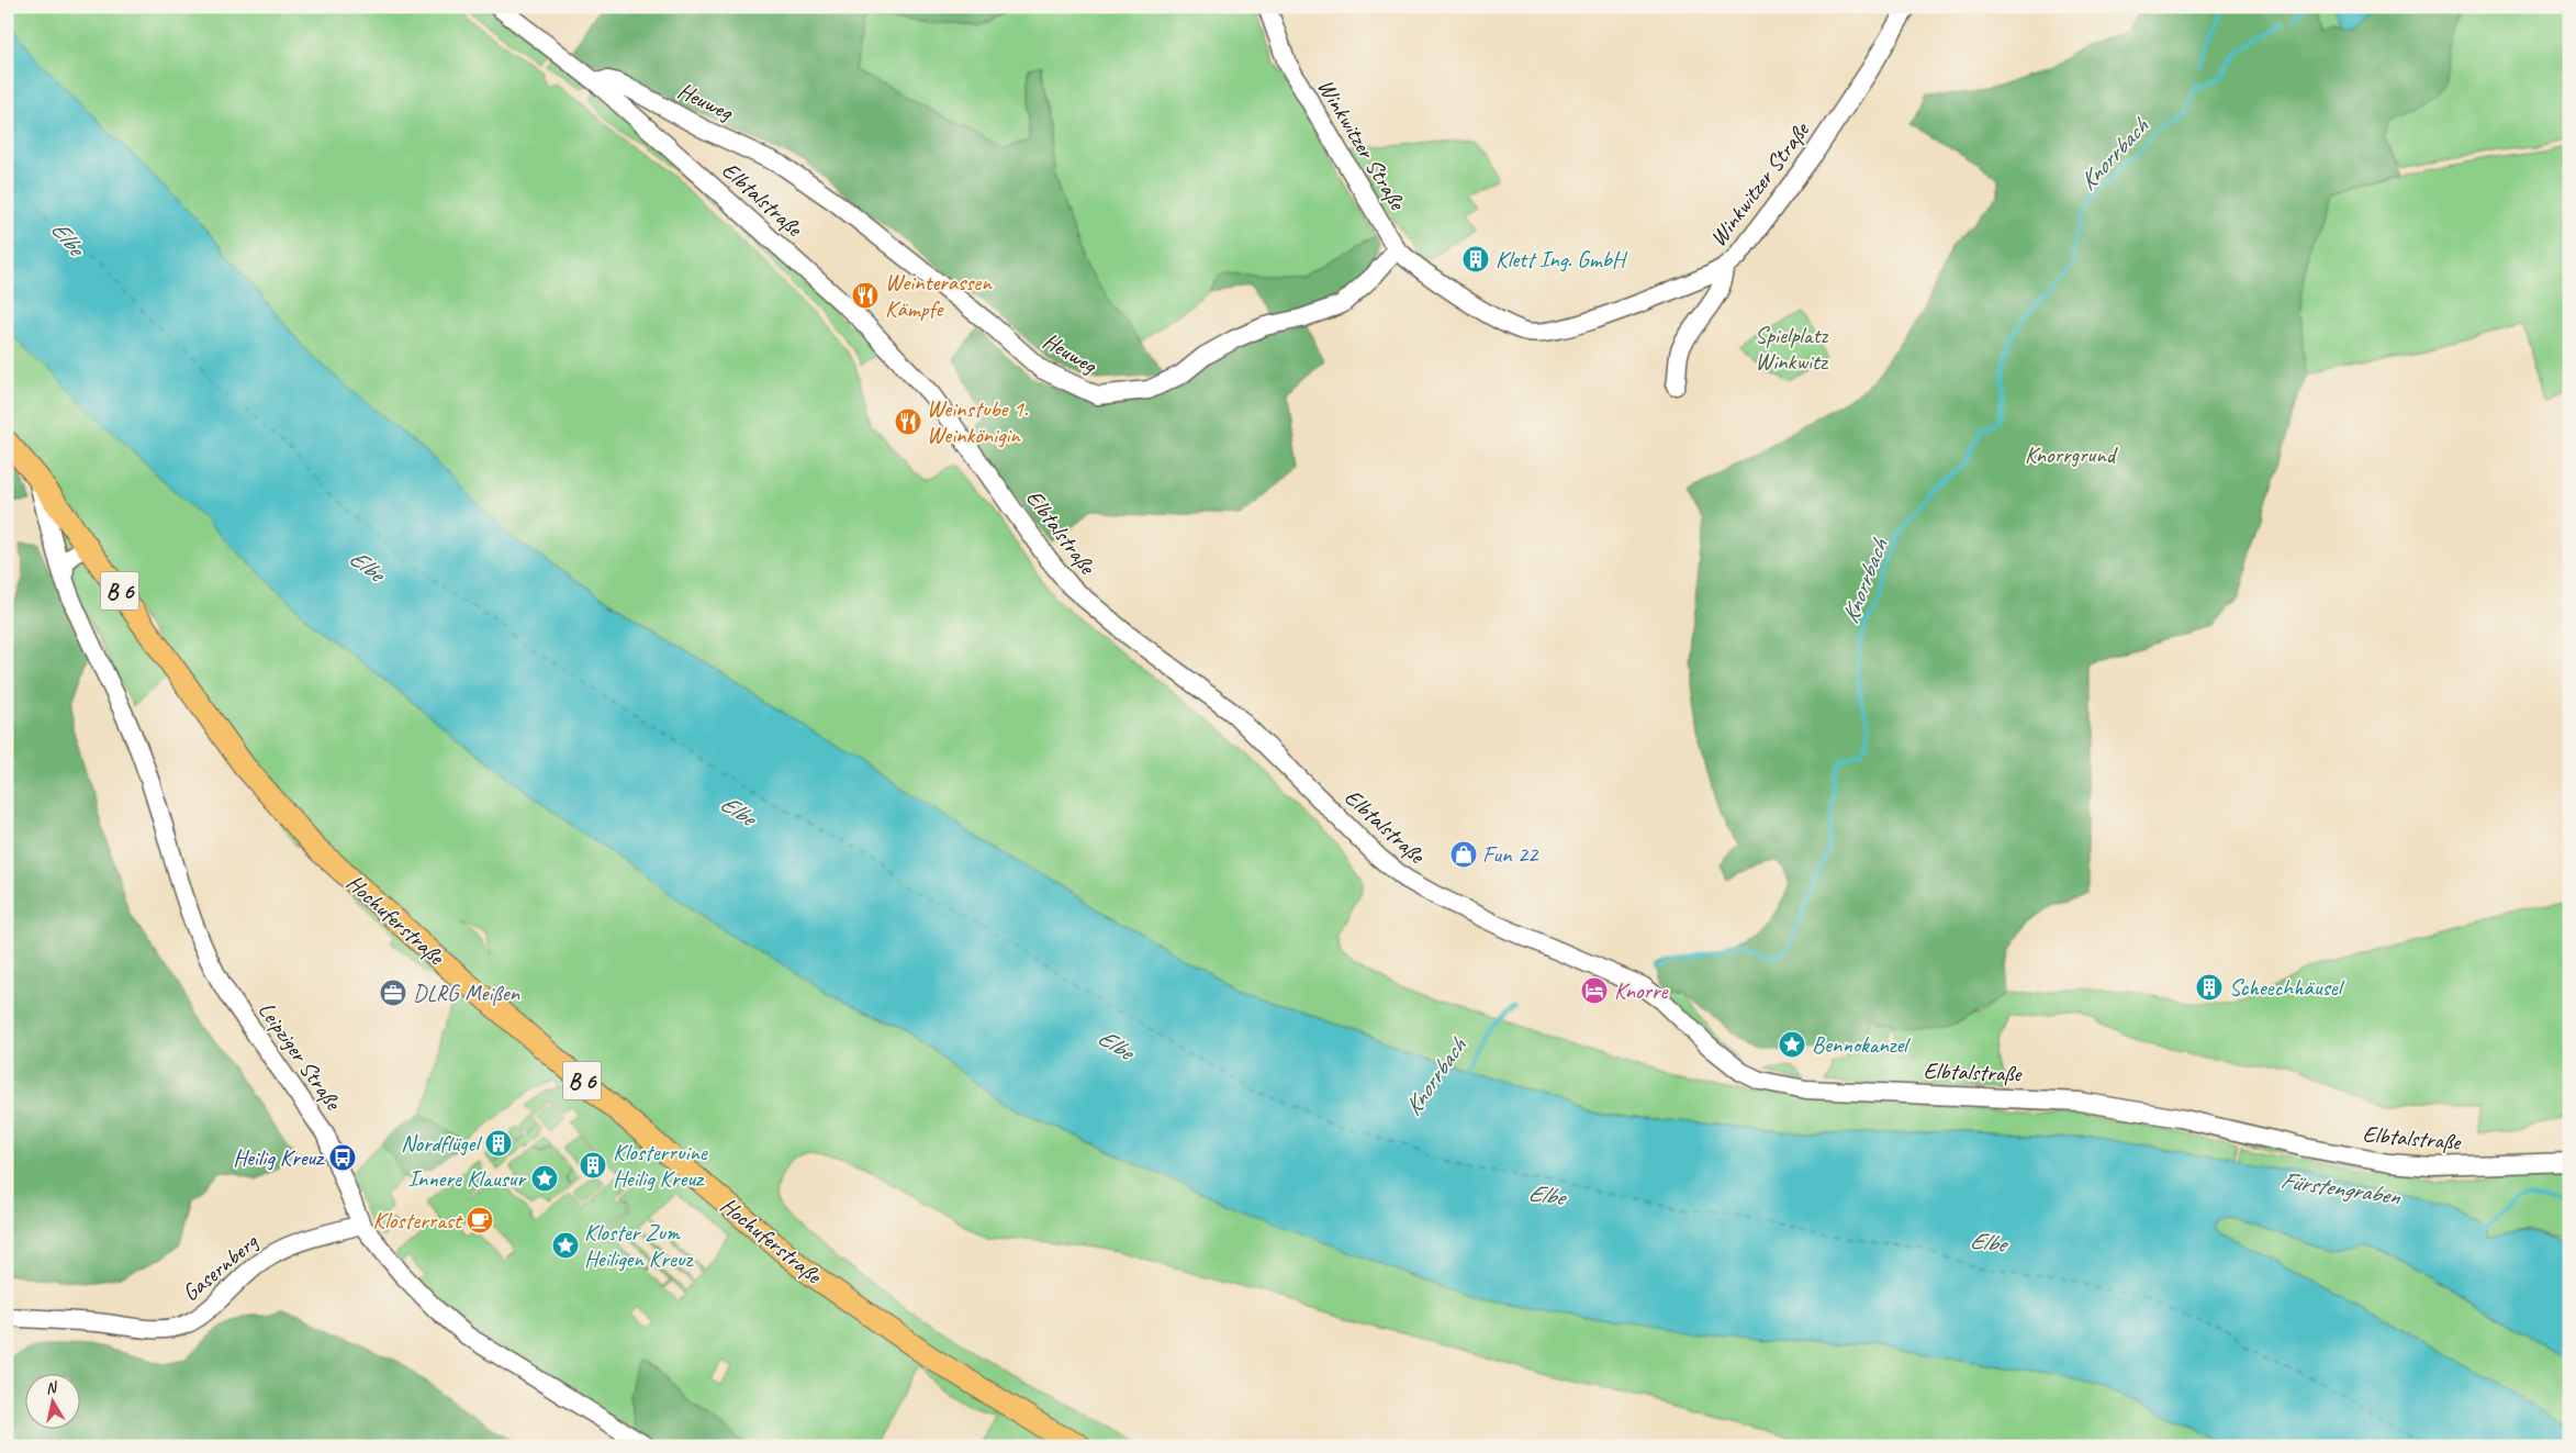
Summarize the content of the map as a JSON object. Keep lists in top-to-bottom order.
{
  "streets": {
    "main road": ["B 6", "Hochuferstraße"],
    "street": [
      "Heuweg",
      "Winkwitzer Straße",
      "Elbtalstraße",
      "Leipziger Straße",
      "Gasernberg"
    ]
  },
  "crossings": [
    ["Heuweg", "Winkwitzer Straße"],
    ["Heuweg", "Elbtalstraße"],
    ["B 6", "Hochuferstraße"],
    ["B 6", "Leipziger Straße"],
    ["Leipziger Straße", "Gasernberg"]
  ],
  "water": ["Knorrbach", "Elbe", "Fürstengraben"],
  "parks": ["Spielplatz Winkwitz", "Knorrgrund"],
  "places": {
    "building": [
      "Klett Ing. GmbH",
      "Scheechhäusel",
      "Nordflügel",
      "Klosterruine Heilig Kreuz"
    ],
    "restaurant": ["Weinterassen Kämpfe", "Weinstube 1. Weinkönigin"],
    "shop": ["Fun 22"],
    "hotel": ["Knorre"],
    "office": ["DLRG Meißen"],
    "place": ["Bennokanzel", "Innere Klausur", "Kloster Zum Heiligen Kreuz"],
    "bus stop": ["Heilig Kreuz"],
    "cafe": ["Klosterrast"]
  },
  "north": "top"
}
